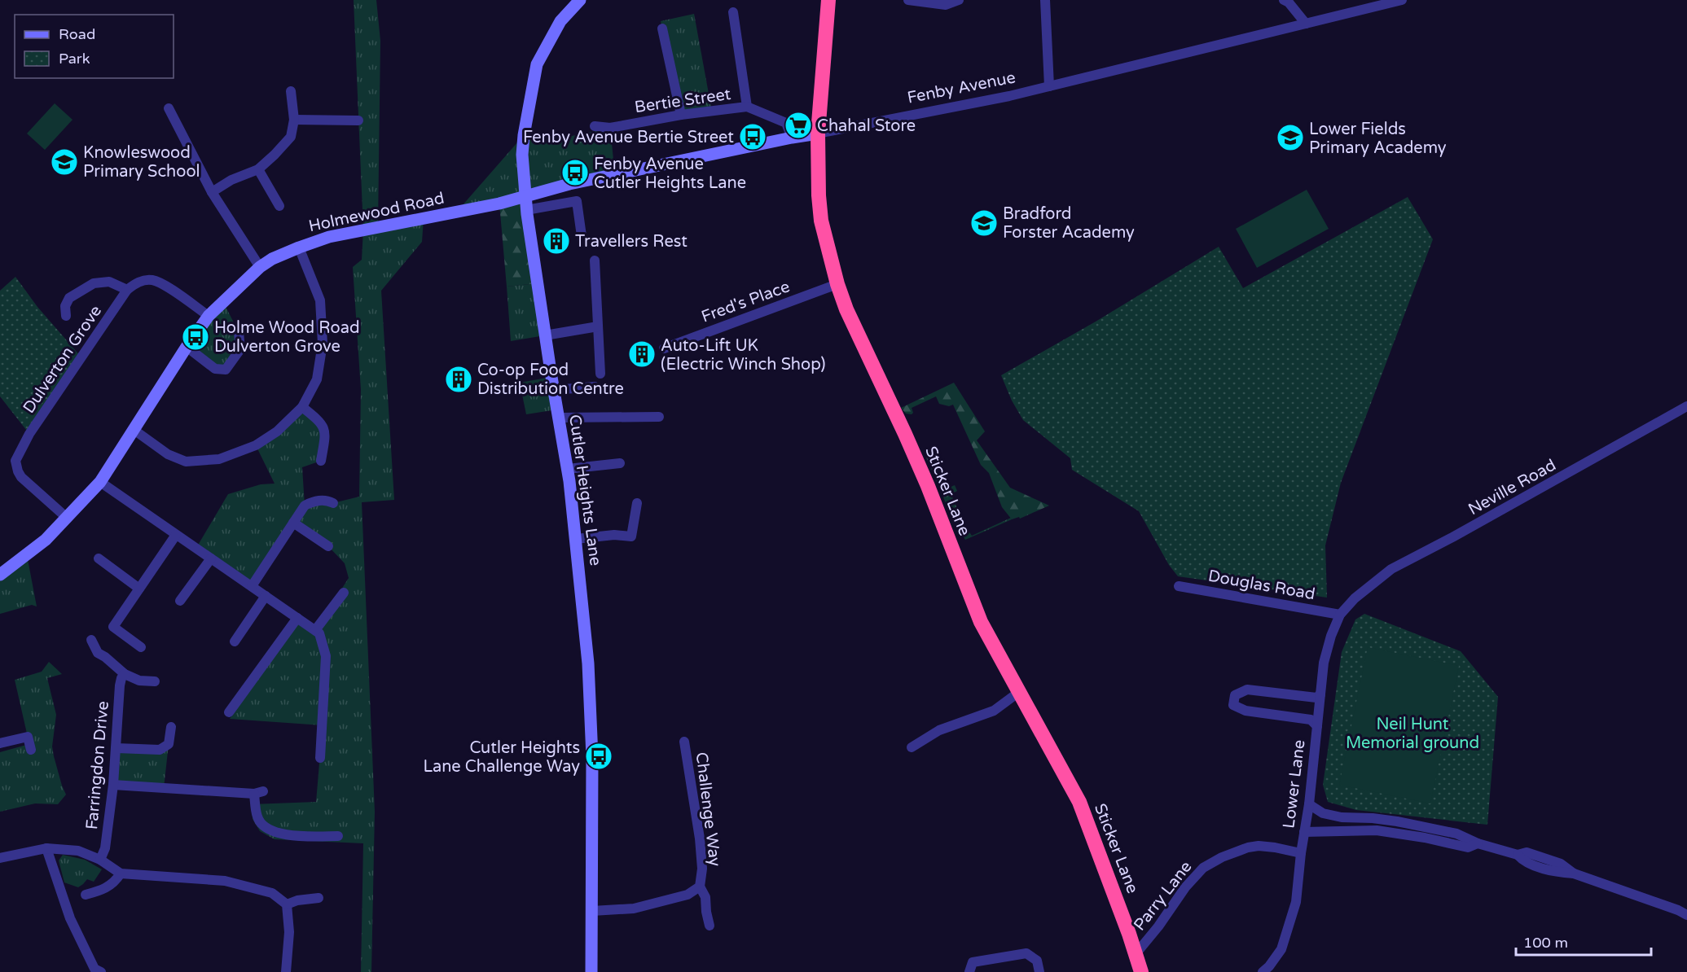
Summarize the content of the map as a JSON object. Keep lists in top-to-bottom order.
{
  "streets": {
    "highway": ["Sticker Lane"],
    "street": [
      "Fenby Avenue",
      "Bertie Street",
      "Holmewood Road",
      "Fred's Place",
      "Dulverton Grove",
      "Neville Road",
      "Cutler Heights Lane",
      "Douglas Road",
      "Farringdon Drive",
      "Lower Lane",
      "Challenge Way",
      "Parry Lane"
    ]
  },
  "crossings": [
    ["Fenby Avenue", "Bertie Street"],
    ["Fenby Avenue", "Holmewood Road"],
    ["Fenby Avenue", "Cutler Heights Lane"],
    ["Fenby Avenue", "Sticker Lane"],
    ["Holmewood Road", "Dulverton Grove"],
    ["Holmewood Road", "Cutler Heights Lane"],
    ["Fred's Place", "Sticker Lane"],
    ["Neville Road", "Lower Lane"],
    ["Cutler Heights Lane", "Challenge Way"],
    ["Sticker Lane", "Parry Lane"],
    ["Douglas Road", "Lower Lane"],
    ["Lower Lane", "Parry Lane"]
  ],
  "parks": ["Neil Hunt Memorial ground"],
  "places": {
    "supermarket": ["Chahal Store"],
    "bus stop": [
      "Fenby Avenue Bertie Street",
      "Fenby Avenue Cutler Heights Lane",
      "Holme Wood Road Dulverton Grove",
      "Cutler Heights Lane Challenge Way"
    ],
    "school or university": ["Lower Fields Primary Academy", "Knowleswood Primary School", "Bradford Forster Academy"],
    "building": ["Travellers Rest", "Auto-Lift UK (Electric Winch Shop)", "Co-op Food Distribution Centre"]
  },
  "legend": ["Road", "Park"],
  "scale_bar": "100 m"
}
